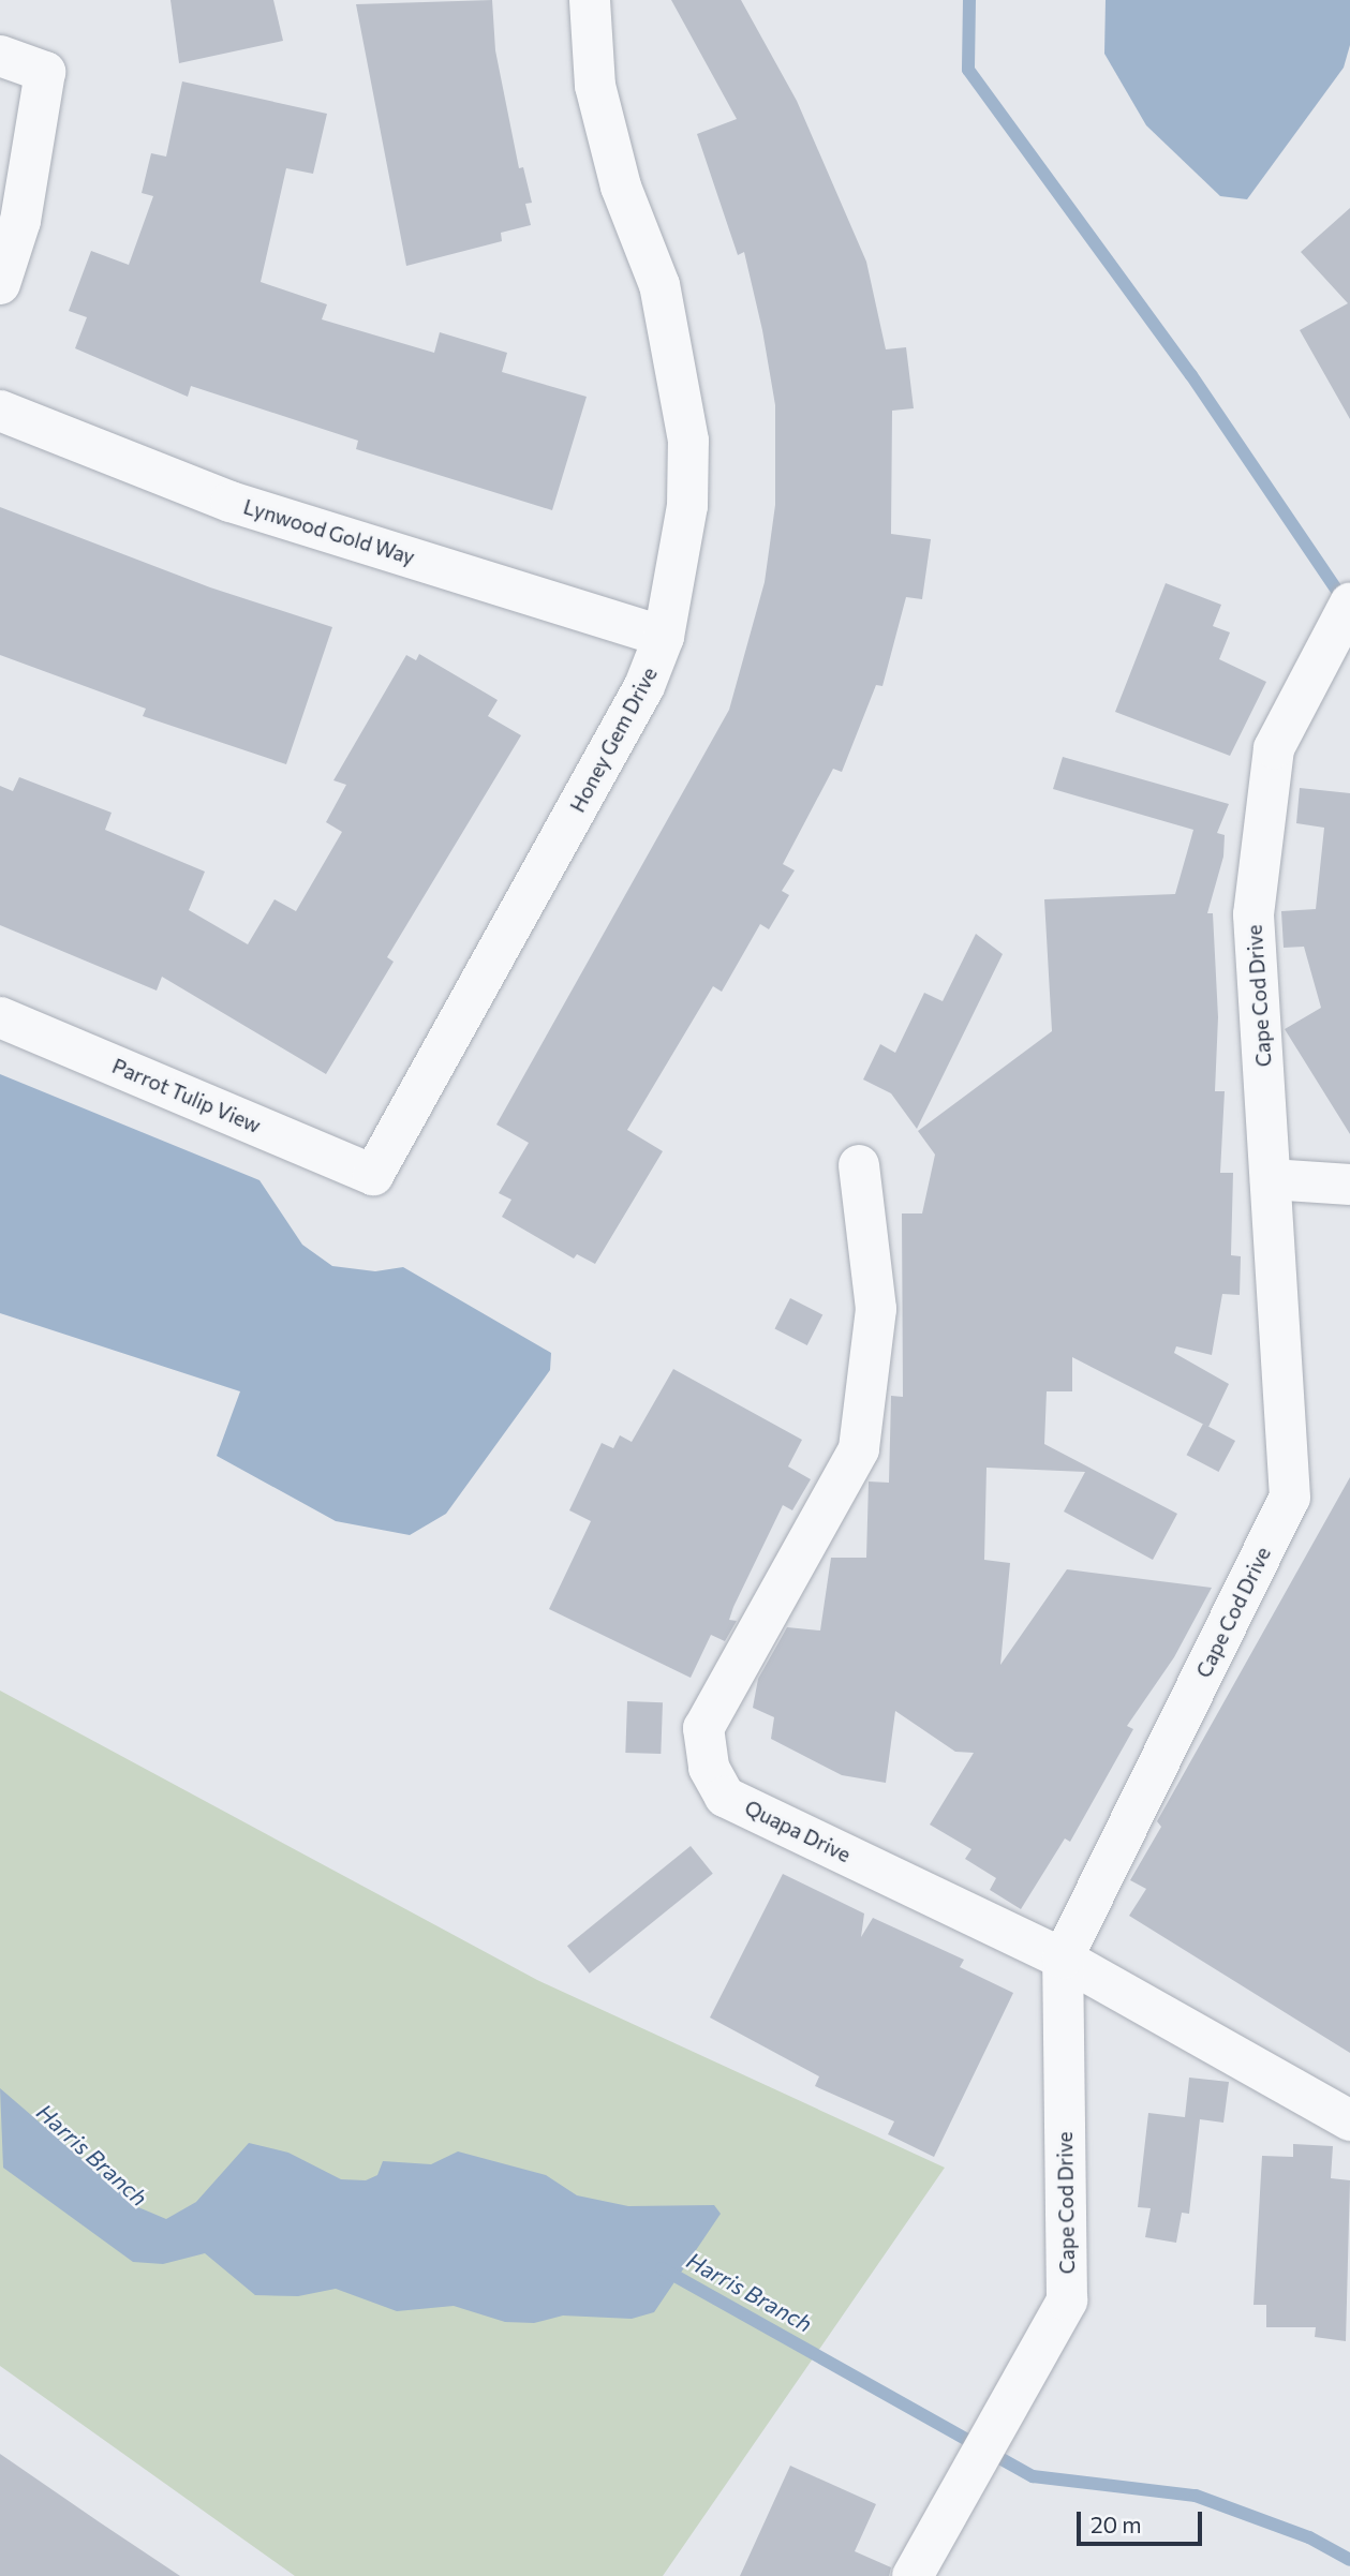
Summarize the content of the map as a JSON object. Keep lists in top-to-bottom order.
{
  "streets": {
    "street": [
      "Lynwood Gold Way",
      "Honey Gem Drive",
      "Cape Cod Drive",
      "Parrot Tulip View",
      "Quapa Drive"
    ]
  },
  "crossings": [
    ["Lynwood Gold Way", "Honey Gem Drive"],
    ["Honey Gem Drive", "Parrot Tulip View"],
    ["Cape Cod Drive", "Quapa Drive"]
  ],
  "water": ["Harris Branch"],
  "scale_bar": "20 m"
}
